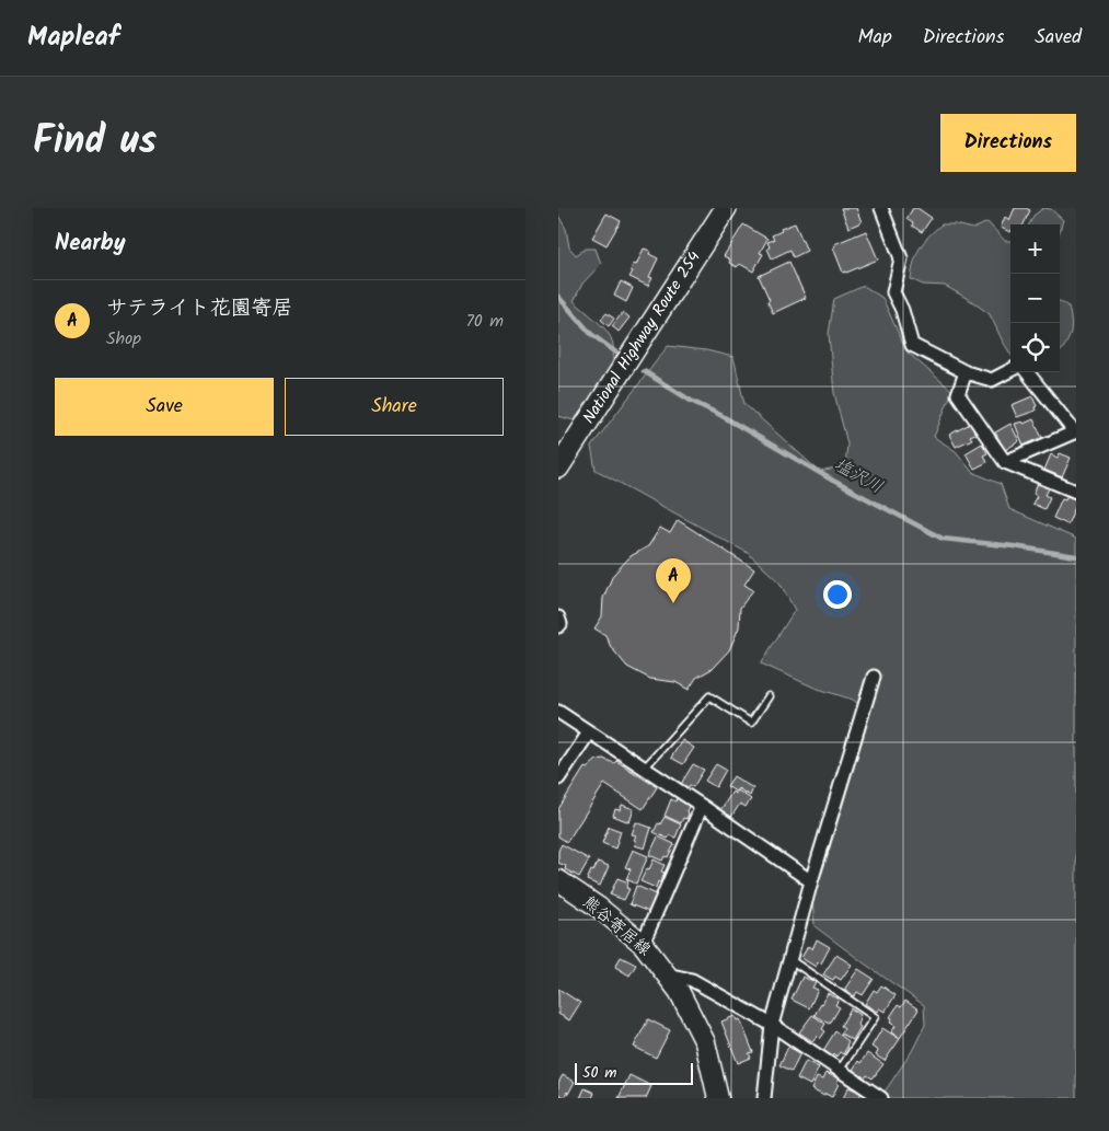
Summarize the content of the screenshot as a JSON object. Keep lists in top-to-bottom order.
{
  "streets": {
    "highway": ["National Highway Route 254"],
    "main road": ["熊谷寄居線"]
  },
  "water": ["塩沢川"],
  "scale_bar": "50 m",
  "page": {
    "header": "Mapleaf",
    "nav": ["Map", "Directions", "Saved"],
    "title": "Find us",
    "buttons": [
      "Directions",
      ["Save", "Share"]
    ],
    "heading": "Nearby",
    "map_buttons": ["+", "−"],
    "list": [
      {
        "mark": "A",
        "name": "サテライト花園寄居",
        "note": "Shop",
        "value": "70 m"
      }
    ],
    "pins": "A",
    "scale": "50 m"
  }
}
